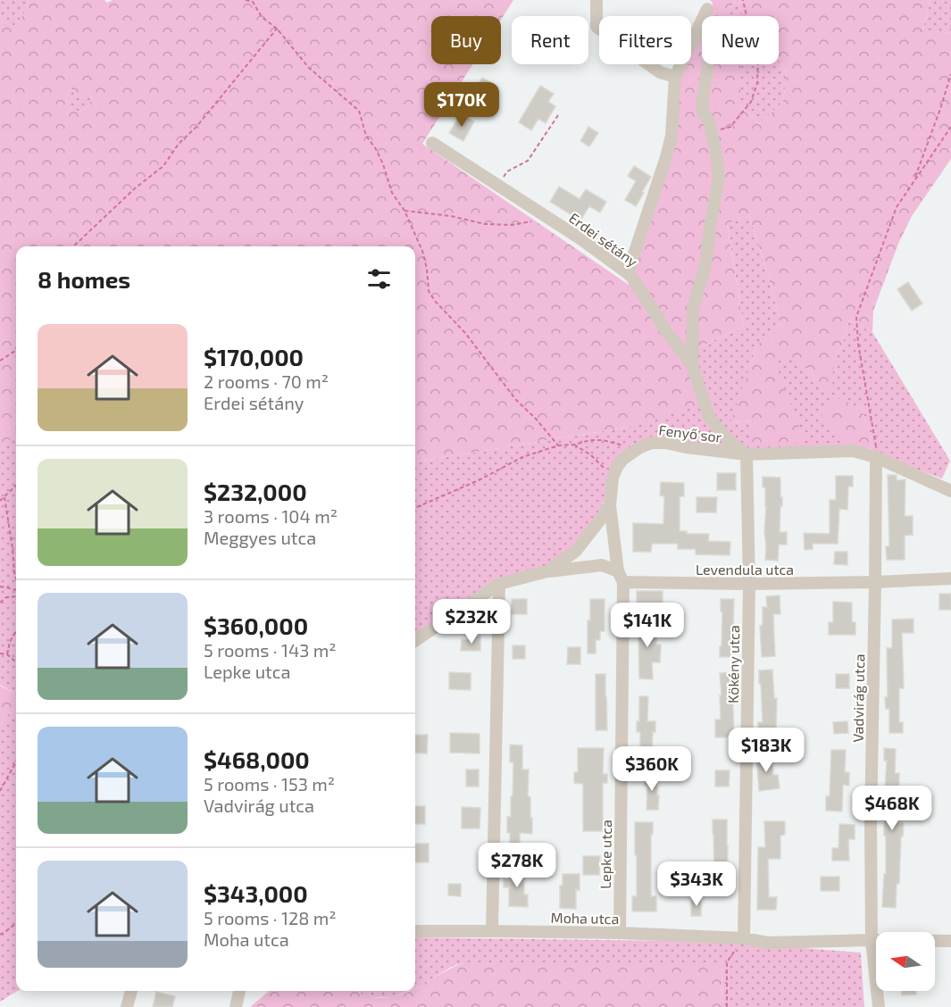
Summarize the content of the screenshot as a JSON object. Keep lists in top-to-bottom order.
{
  "streets": {
    "street": [
      "Erdei sétány",
      "Fenyő sor",
      "Levendula utca",
      "Kökény utca",
      "Vadvirág utca",
      "Lepke utca",
      "Moha utca"
    ]
  },
  "crossings": [
    ["Erdei sétány", "Fenyő sor"],
    ["Erdei sétány", "Kökény utca"],
    ["Fenyő sor", "Levendula utca"],
    ["Fenyő sor", "Kökény utca"],
    ["Fenyő sor", "Vadvirág utca"],
    ["Fenyő sor", "Lepke utca"],
    ["Levendula utca", "Kökény utca"],
    ["Levendula utca", "Vadvirág utca"],
    ["Levendula utca", "Lepke utca"],
    ["Kökény utca", "Moha utca"],
    ["Vadvirág utca", "Moha utca"],
    ["Lepke utca", "Moha utca"]
  ],
  "north": "left",
  "page": {
    "chip": [
      "Buy",
      "Rent",
      "Filters",
      "New"
    ],
    "price": [
      "$170K",
      "$232K",
      "$141K",
      "$183K",
      "$360K",
      "$468K",
      "$278K",
      "$343K"
    ],
    "heading": "8 homes",
    "list": [
      {
        "name": "$170,000",
        "note": "2 rooms · 70 m² · Erdei sétány"
      },
      {
        "name": "$232,000",
        "note": "3 rooms · 104 m² · Meggyes utca"
      },
      {
        "name": "$360,000",
        "note": "5 rooms · 143 m² · Lepke utca"
      },
      {
        "name": "$468,000",
        "note": "5 rooms · 153 m² · Vadvirág utca"
      },
      {
        "name": "$343,000",
        "note": "5 rooms · 128 m² · Moha utca"
      }
    ]
  }
}
